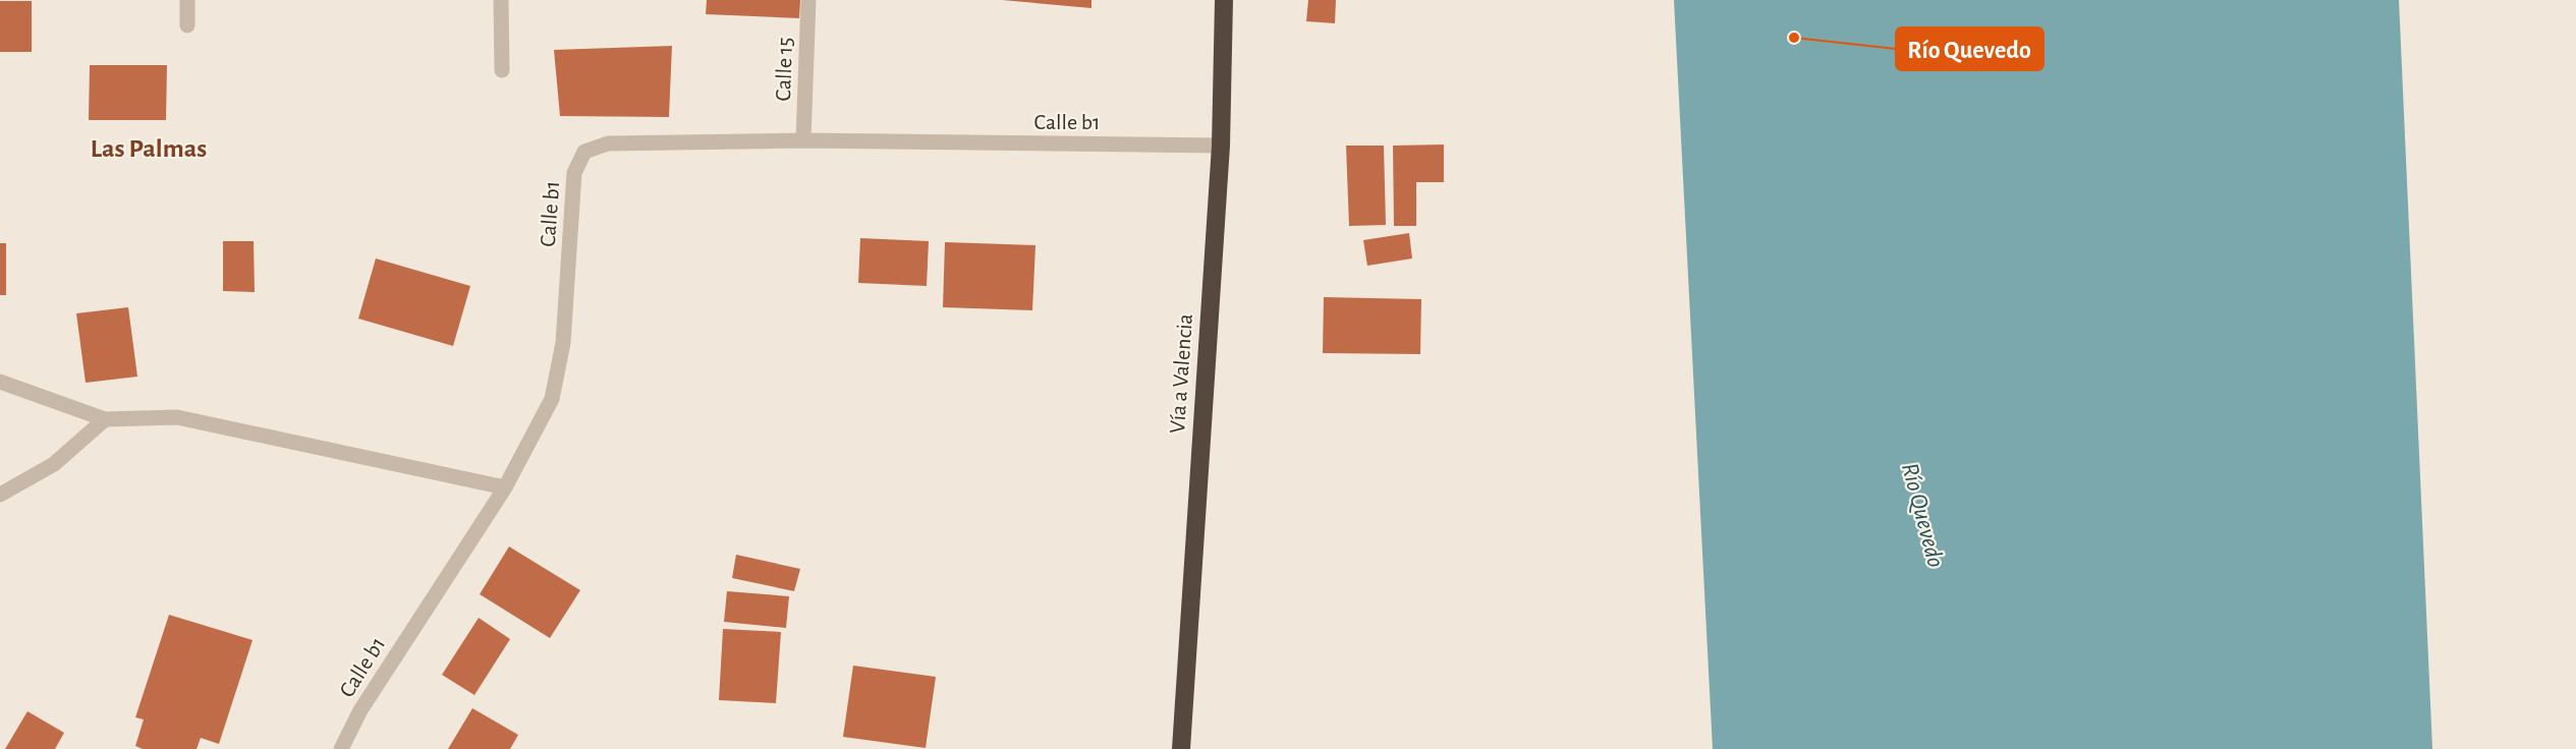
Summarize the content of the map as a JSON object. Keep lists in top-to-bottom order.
{
  "streets": {
    "highway": ["Vía a Valencia"],
    "street": ["Calle 15", "Calle b1"]
  },
  "crossings": [
    ["Calle 15", "Calle b1"],
    ["Calle b1", "Vía a Valencia"]
  ],
  "districts": ["Las Palmas"],
  "water": ["Río Quevedo"],
  "places": ["Río Quevedo"]
}
